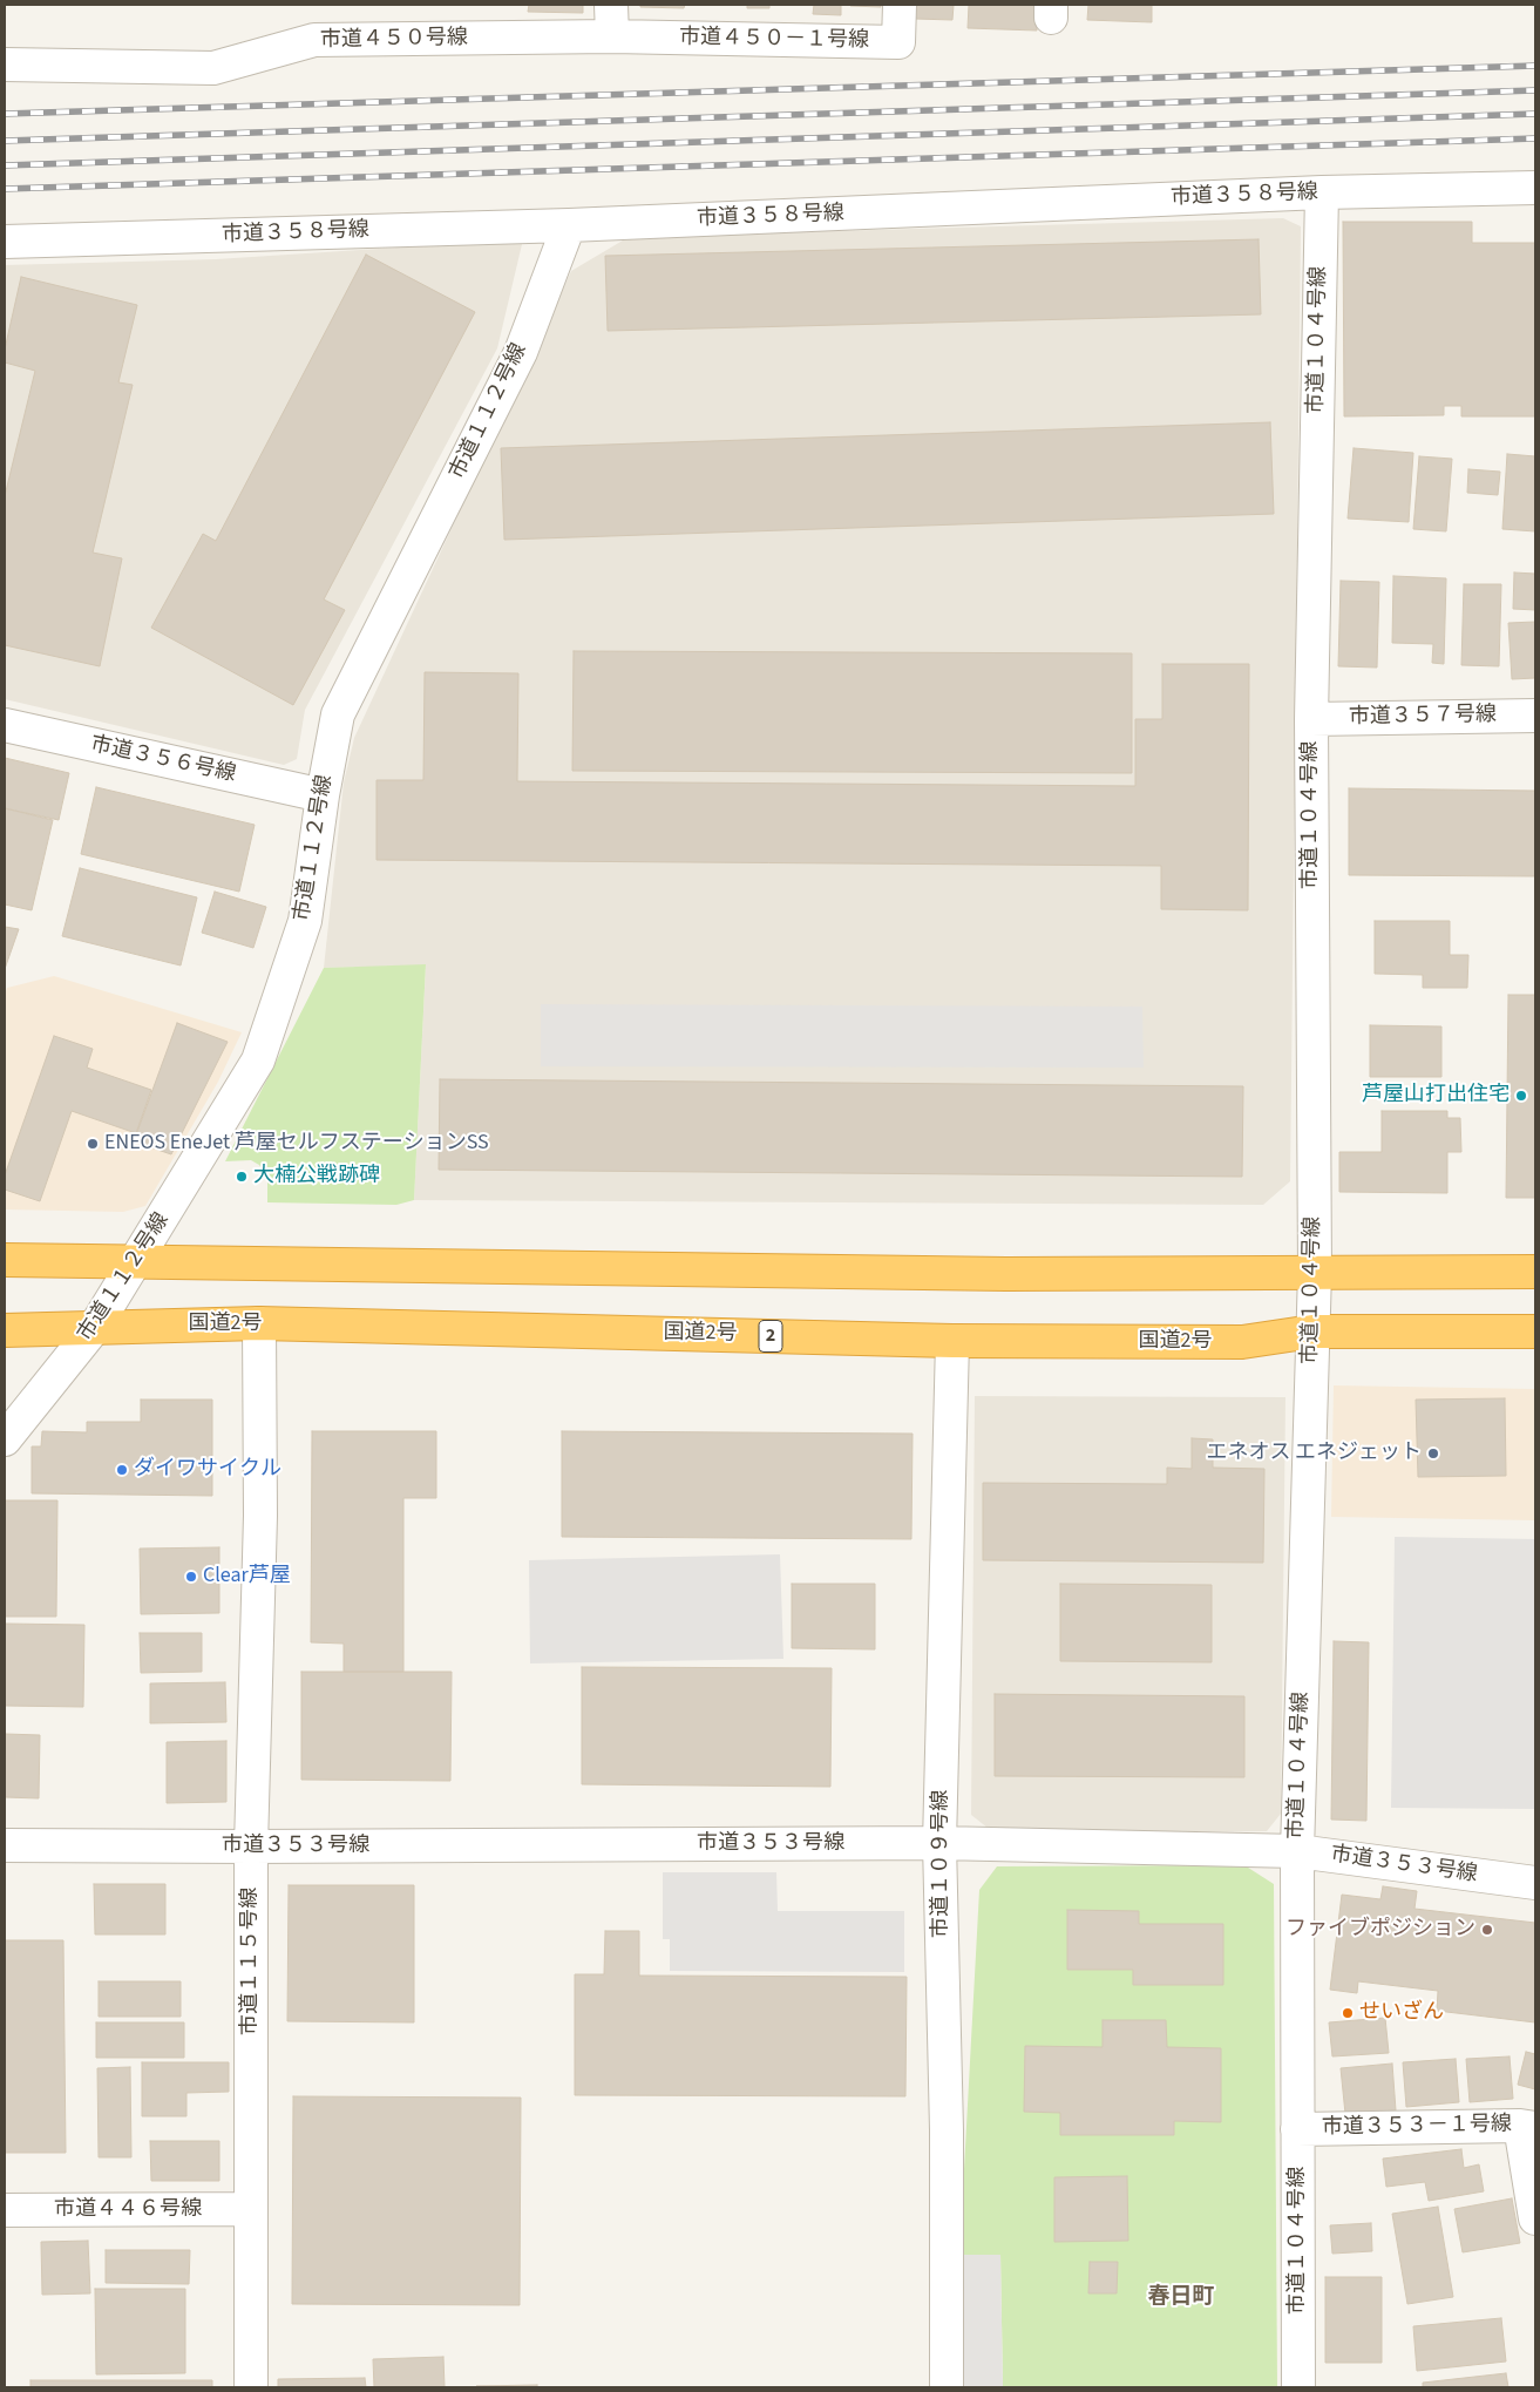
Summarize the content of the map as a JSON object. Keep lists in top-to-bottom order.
{
  "streets": {
    "highway": ["国道2号", "2"],
    "street": [
      "市道４５０号線",
      "市道４５０－１号線",
      "市道３５８号線",
      "市道１０４号線",
      "市道１１２号線",
      "市道３５７号線",
      "市道３５６号線",
      "市道３５３号線",
      "市道１０９号線",
      "市道１１５号線",
      "市道３５３－１号線",
      "市道４４６号線"
    ]
  },
  "crossings": [
    ["市道４５０号線", "市道４５０－１号線"],
    ["市道３５８号線", "市道１０４号線"],
    ["市道３５８号線", "市道１１２号線"],
    ["市道１０４号線", "市道３５７号線"],
    ["市道１０４号線", "国道2号"],
    ["市道１０４号線", "市道３５３号線"],
    ["市道１０４号線", "市道３５３－１号線"],
    ["市道１１２号線", "市道３５６号線"],
    ["市道１１２号線", "国道2号"],
    ["国道2号", "市道１０９号線"],
    ["国道2号", "市道１１５号線"],
    ["市道３５３号線", "市道１０９号線"],
    ["市道３５３号線", "市道１１５号線"],
    ["市道１１５号線", "市道４４６号線"]
  ],
  "districts": ["春日町"],
  "places": [
    "芦屋山打出住宅",
    "ENEOS EneJet 芦屋セルフステーションSS",
    "大楠公戦跡碑",
    "エネオス エネジェット",
    "ダイワサイクル",
    "Clear芦屋",
    "ファイブポジション",
    "せいざん"
  ]
}
